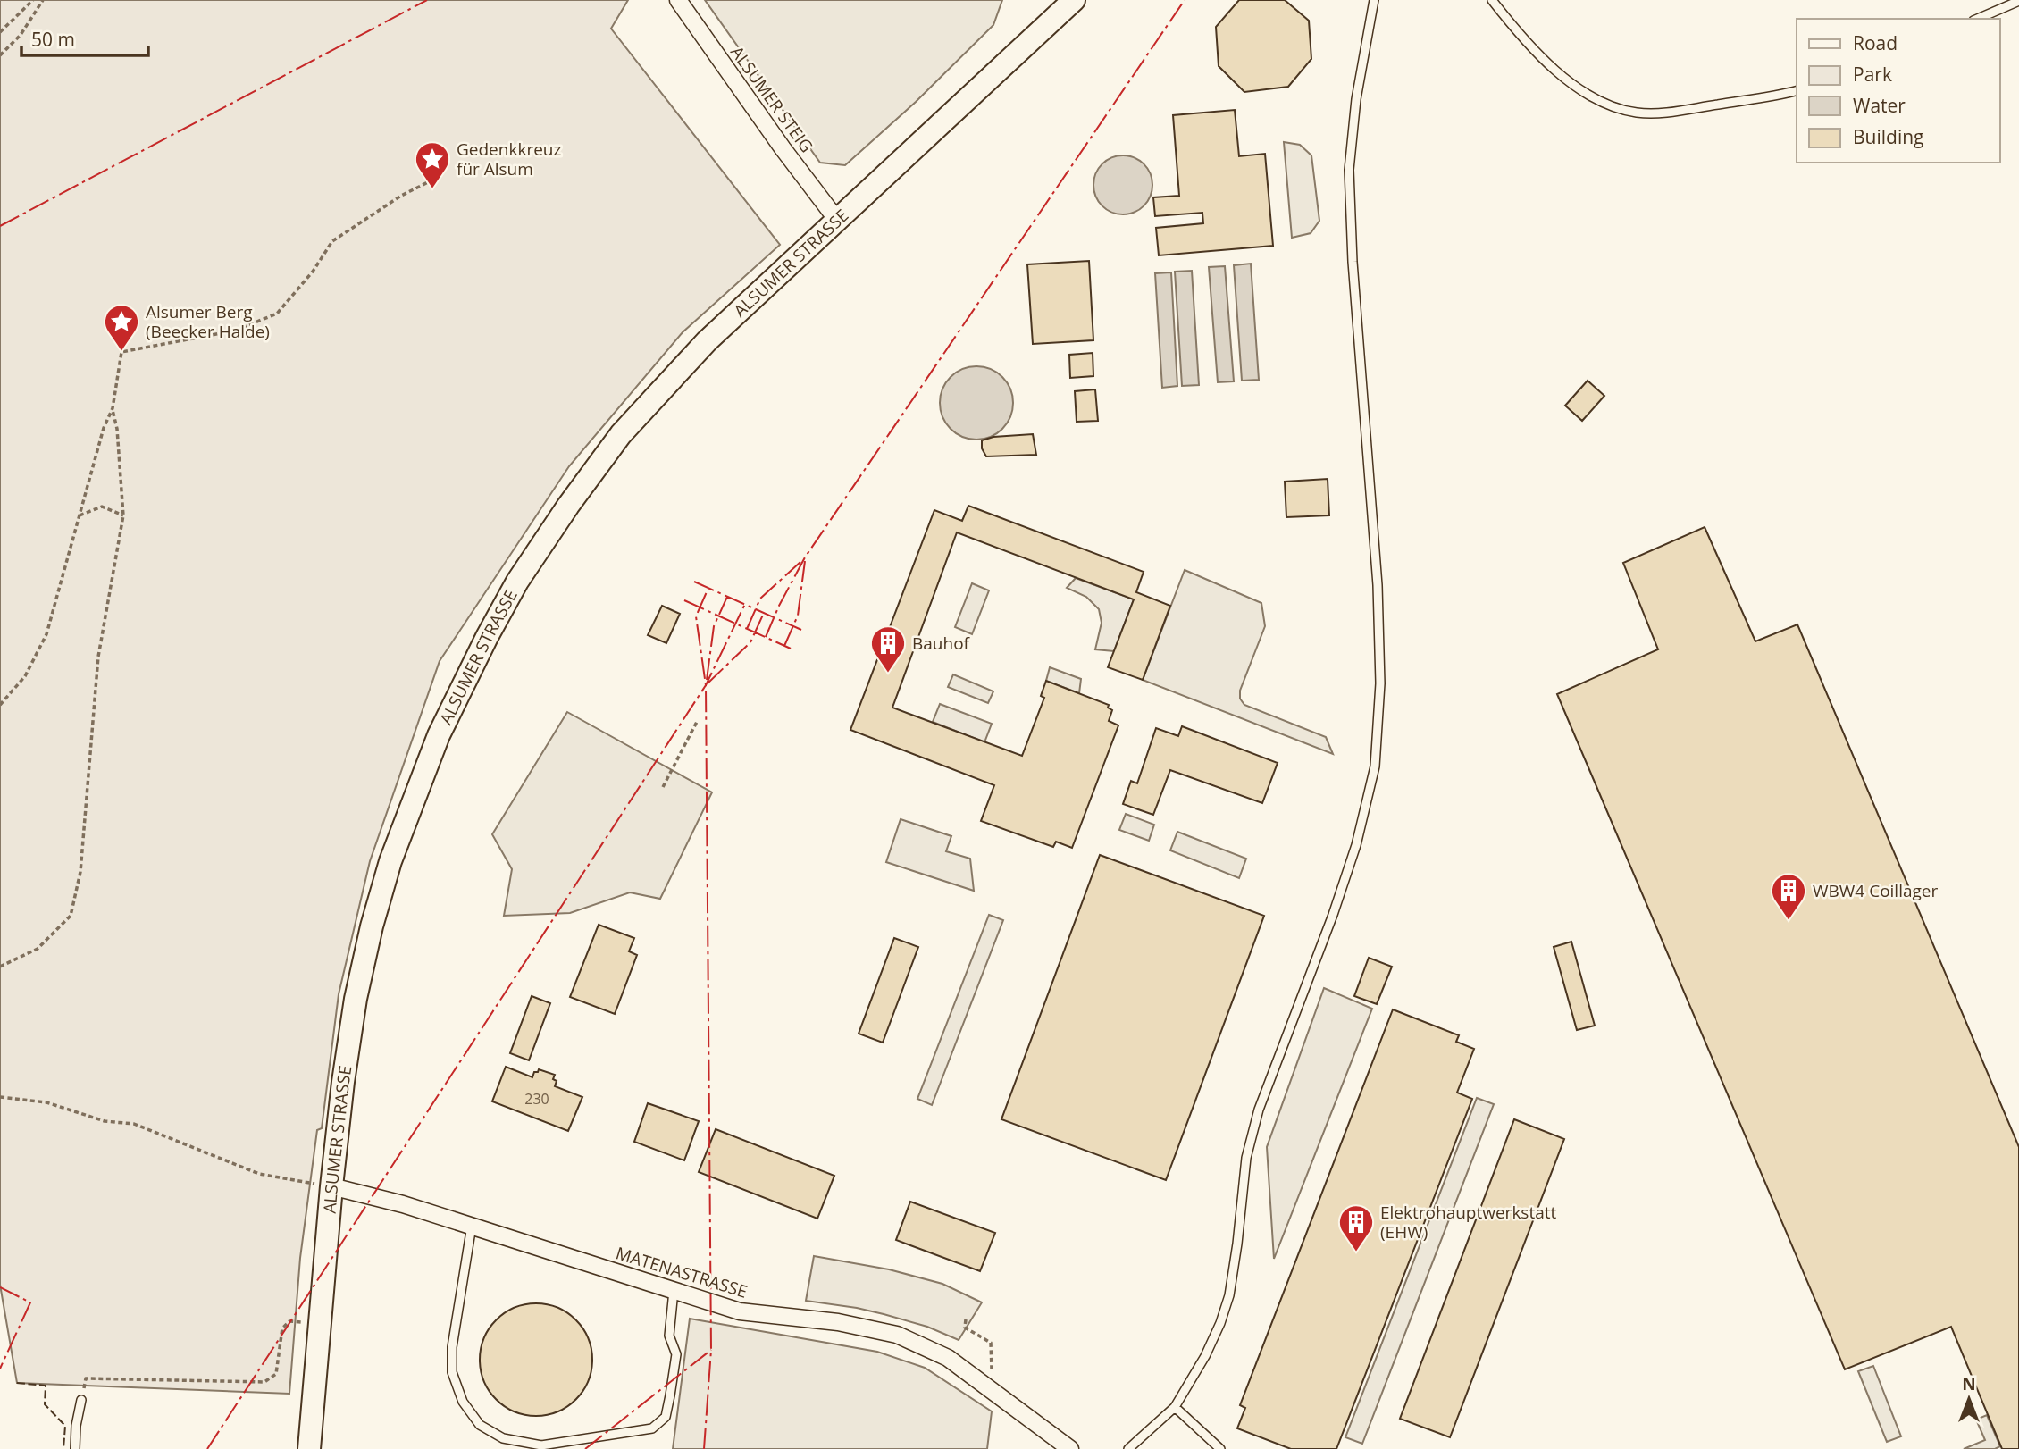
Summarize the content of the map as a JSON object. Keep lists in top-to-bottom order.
{
  "streets": {
    "street": ["ALSUMER STEIG", "ALSUMER STRASSE", "MATENASTRASSE"]
  },
  "crossings": [
    ["ALSUMER STEIG", "ALSUMER STRASSE"],
    ["ALSUMER STRASSE", "MATENASTRASSE"]
  ],
  "places": {
    "place": ["Gedenkkreuz für Alsum", "Alsumer Berg (Beecker Halde)"],
    "building": ["Bauhof", "WBW4 Coillager", "Elektrohauptwerkstatt (EHW)"]
  },
  "house_numbers": ["230"],
  "legend": [
    "Road",
    "Park",
    "Water",
    "Building"
  ],
  "scale_bar": "50 m",
  "north": "top"
}
